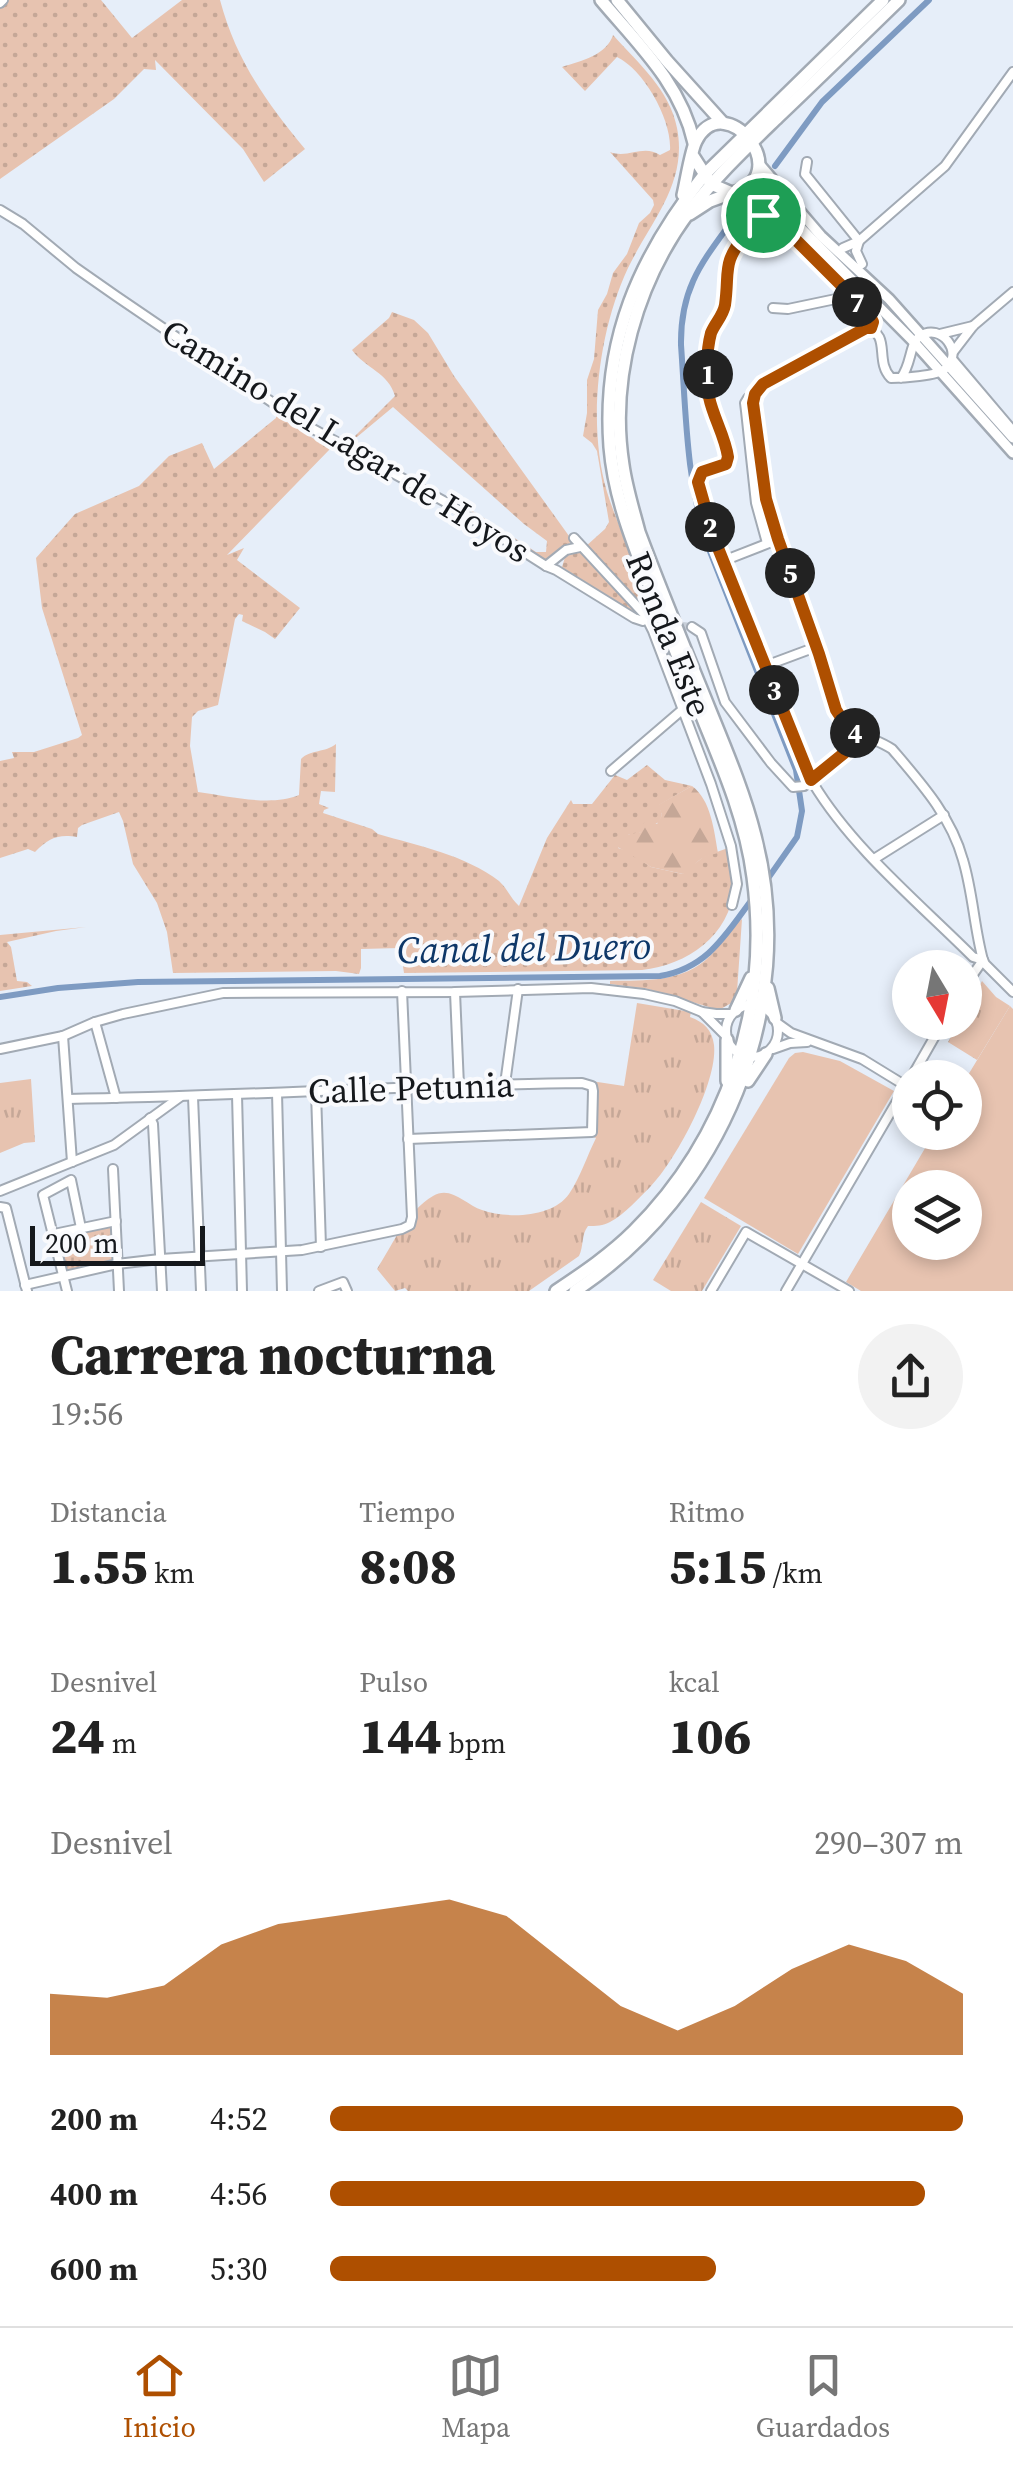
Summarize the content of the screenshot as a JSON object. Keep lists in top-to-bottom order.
{
  "streets": {
    "highway": ["Ronda Este"],
    "street": ["Camino del Lagar de Hoyos", "Calle Petunia"]
  },
  "water": ["Canal del Duero"],
  "scale_bar": "200 m",
  "north": "bottom",
  "page": {
    "pins": [
      "7",
      "1",
      "2",
      "5",
      "3",
      "4"
    ],
    "scale": "200 m",
    "heading": ["Carrera nocturna", "19:56"],
    "stats": [
      ["Distancia", "1.55 km"],
      ["Tiempo", "8:08"],
      ["Ritmo", "5:15 /km"],
      ["Desnivel", "24 m"],
      ["Pulso", "144 bpm"],
      ["kcal", "106"]
    ],
    "chart": ["Desnivel", "290–307 m"],
    "list": [
      {
        "name": "200 m",
        "note": "4:52"
      },
      {
        "name": "400 m",
        "note": "4:56"
      },
      {
        "name": "600 m",
        "note": "5:30"
      }
    ],
    "tabs": ["Inicio", "Mapa", "Guardados"]
  }
}
